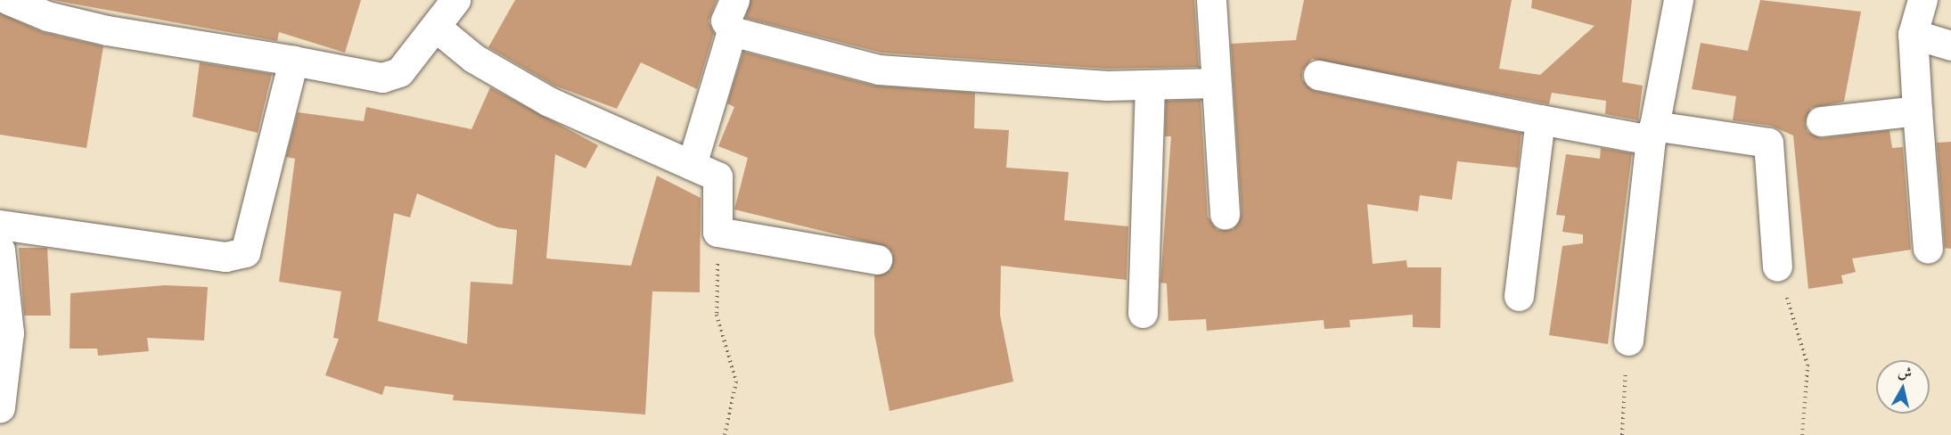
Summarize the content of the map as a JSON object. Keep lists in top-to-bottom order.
{
  "north": "top"
}
